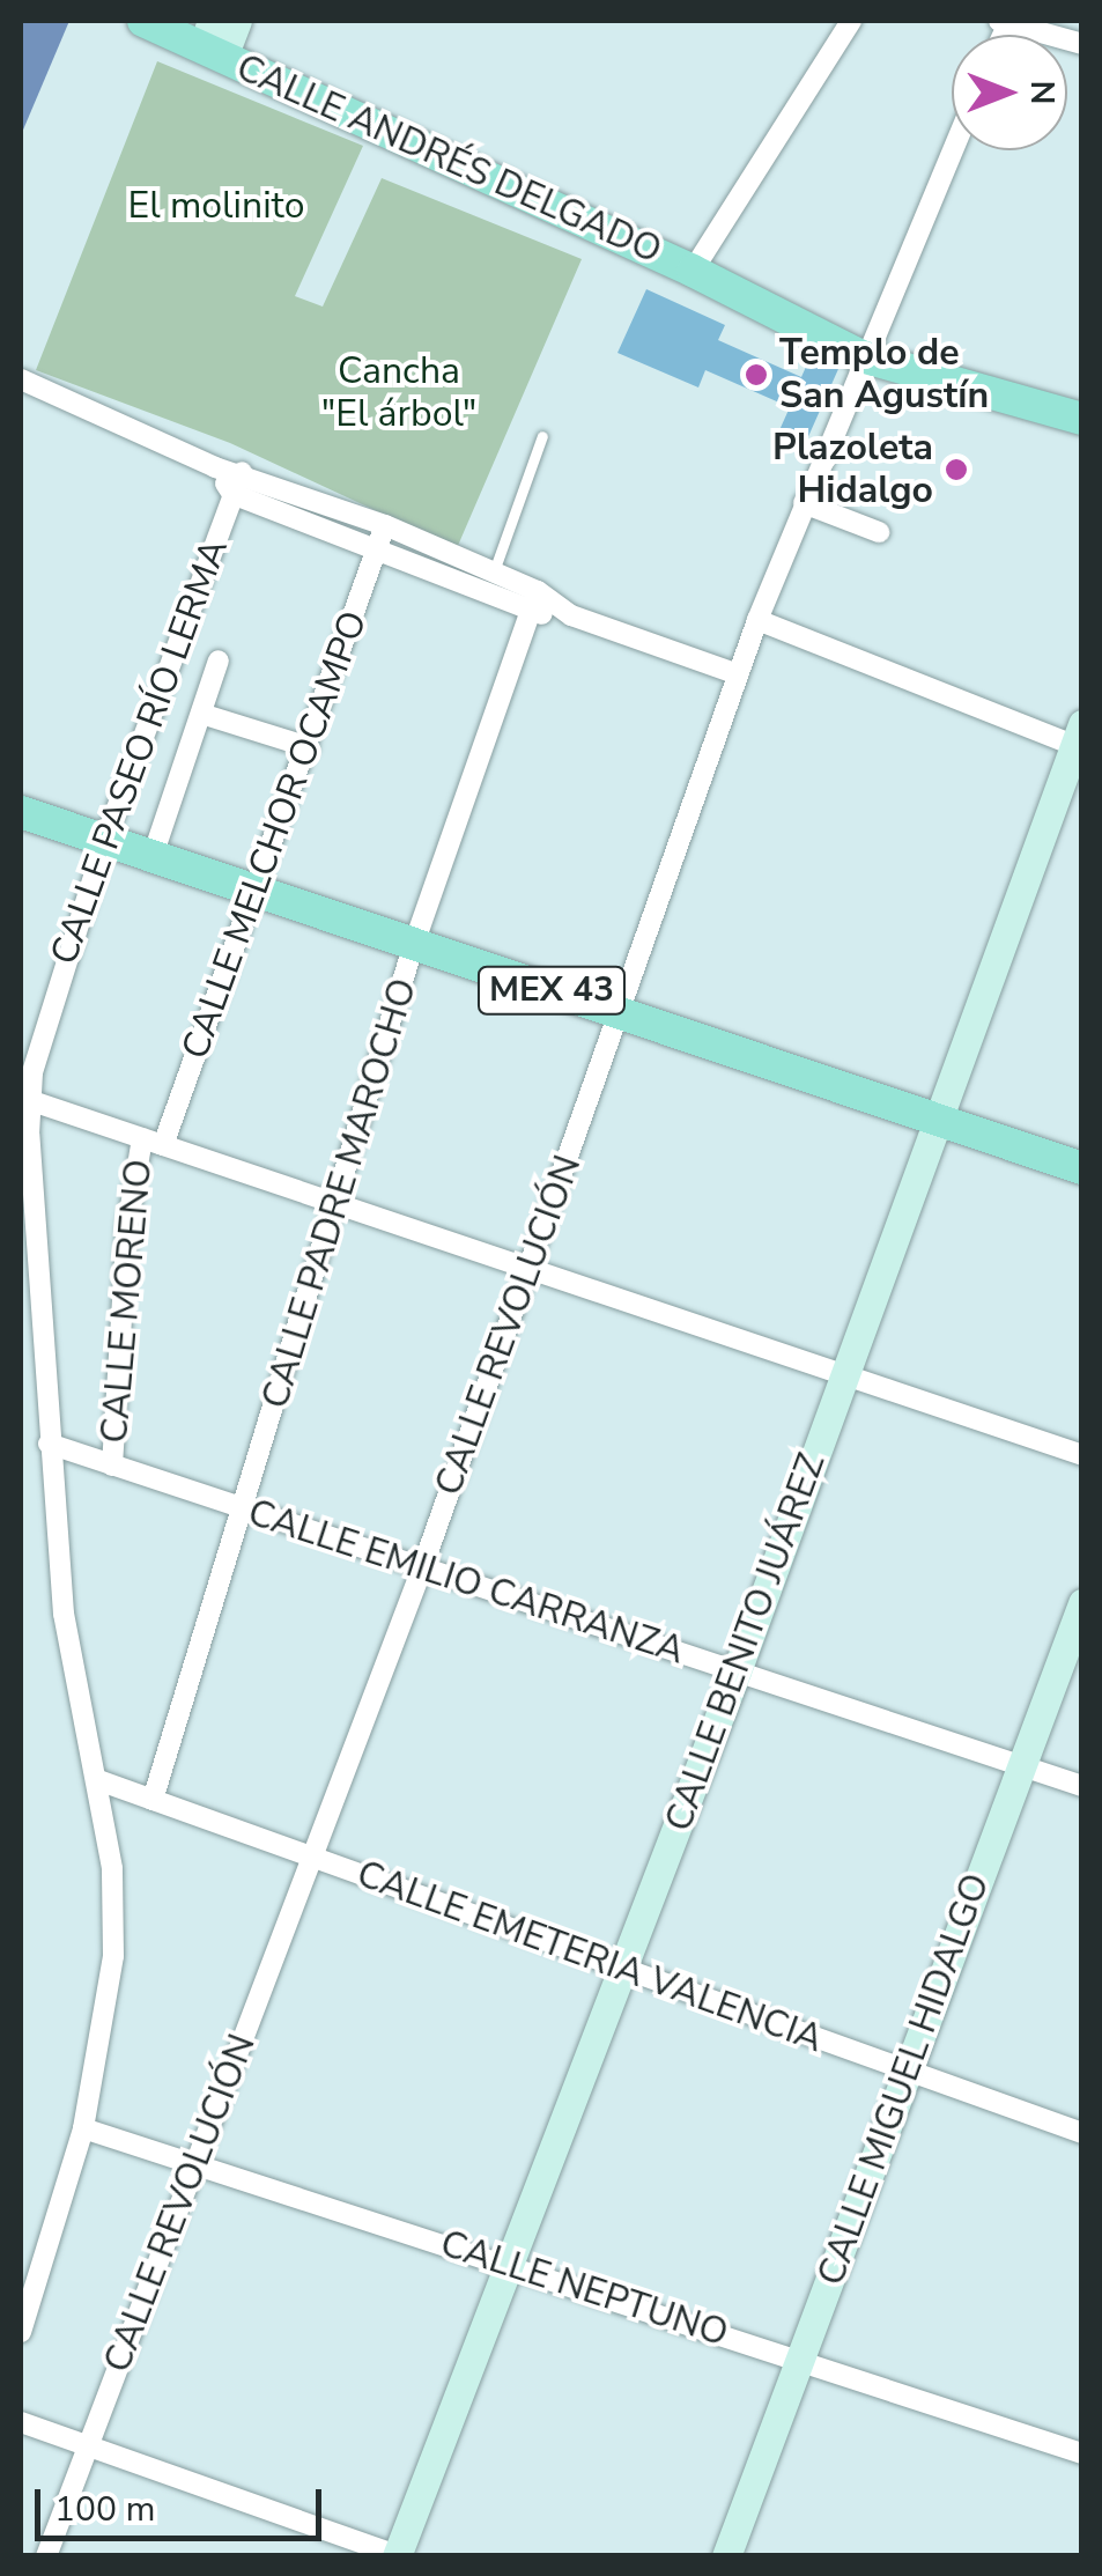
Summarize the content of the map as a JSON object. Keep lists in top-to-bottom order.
{
  "streets": {
    "main road": ["CALLE ANDRÉS DELGADO", "MEX 43"],
    "street": [
      "CALLE PASEO RÍO LERMA",
      "CALLE MELCHOR OCAMPO",
      "CALLE PADRE MAROCHO",
      "CALLE MORENO",
      "CALLE REVOLUCIÓN",
      "CALLE EMILIO CARRANZA",
      "CALLE BENITO JUÁREZ",
      "CALLE EMETERIA VALENCIA",
      "CALLE MIGUEL HIDALGO",
      "CALLE NEPTUNO"
    ]
  },
  "crossings": [
    ["CALLE ANDRÉS DELGADO", "CALLE REVOLUCIÓN"],
    ["CALLE PASEO RÍO LERMA", "MEX 43"],
    ["CALLE PASEO RÍO LERMA", "CALLE EMILIO CARRANZA"],
    ["CALLE PASEO RÍO LERMA", "CALLE EMETERIA VALENCIA"],
    ["CALLE PASEO RÍO LERMA", "CALLE NEPTUNO"],
    ["CALLE MELCHOR OCAMPO", "MEX 43"],
    ["CALLE MELCHOR OCAMPO", "CALLE MORENO"],
    ["MEX 43", "CALLE PADRE MAROCHO"],
    ["MEX 43", "CALLE REVOLUCIÓN"],
    ["MEX 43", "CALLE BENITO JUÁREZ"],
    ["CALLE PADRE MAROCHO", "CALLE EMILIO CARRANZA"],
    ["CALLE PADRE MAROCHO", "CALLE EMETERIA VALENCIA"],
    ["CALLE MORENO", "CALLE EMILIO CARRANZA"],
    ["CALLE REVOLUCIÓN", "CALLE EMILIO CARRANZA"],
    ["CALLE REVOLUCIÓN", "CALLE EMETERIA VALENCIA"],
    ["CALLE REVOLUCIÓN", "CALLE NEPTUNO"],
    ["CALLE EMILIO CARRANZA", "CALLE BENITO JUÁREZ"],
    ["CALLE EMILIO CARRANZA", "CALLE MIGUEL HIDALGO"],
    ["CALLE BENITO JUÁREZ", "CALLE EMETERIA VALENCIA"],
    ["CALLE BENITO JUÁREZ", "CALLE NEPTUNO"],
    ["CALLE EMETERIA VALENCIA", "CALLE MIGUEL HIDALGO"],
    ["CALLE MIGUEL HIDALGO", "CALLE NEPTUNO"]
  ],
  "parks": ["El molinito", "Cancha \"El árbol\""],
  "places": ["Templo de San Agustín", "Plazoleta Hidalgo"],
  "scale_bar": "100 m",
  "north": "right"
}
